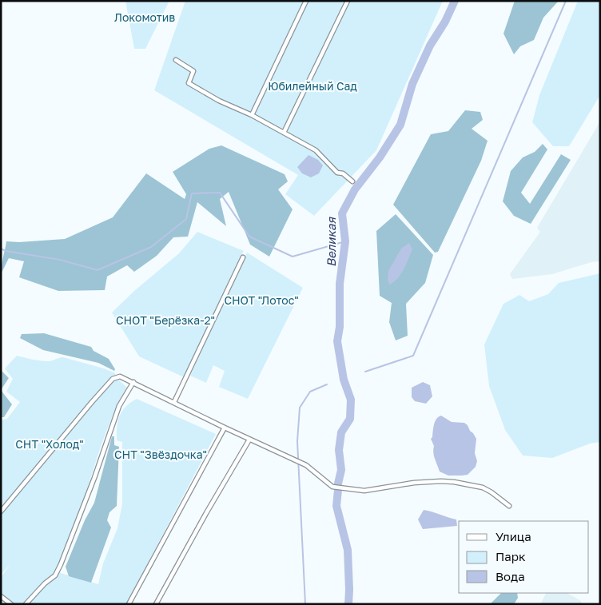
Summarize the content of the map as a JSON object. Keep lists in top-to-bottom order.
{
  "water": ["Великая"],
  "parks": [
    "Локомотив",
    "Юбилейный Сад",
    "СНОТ \"Лотос\"",
    "СНОТ \"Берёзка-2\"",
    "СНТ \"Холод\"",
    "СНТ \"Звёздочка\""
  ],
  "legend": ["Улица", "Парк", "Вода"]
}
